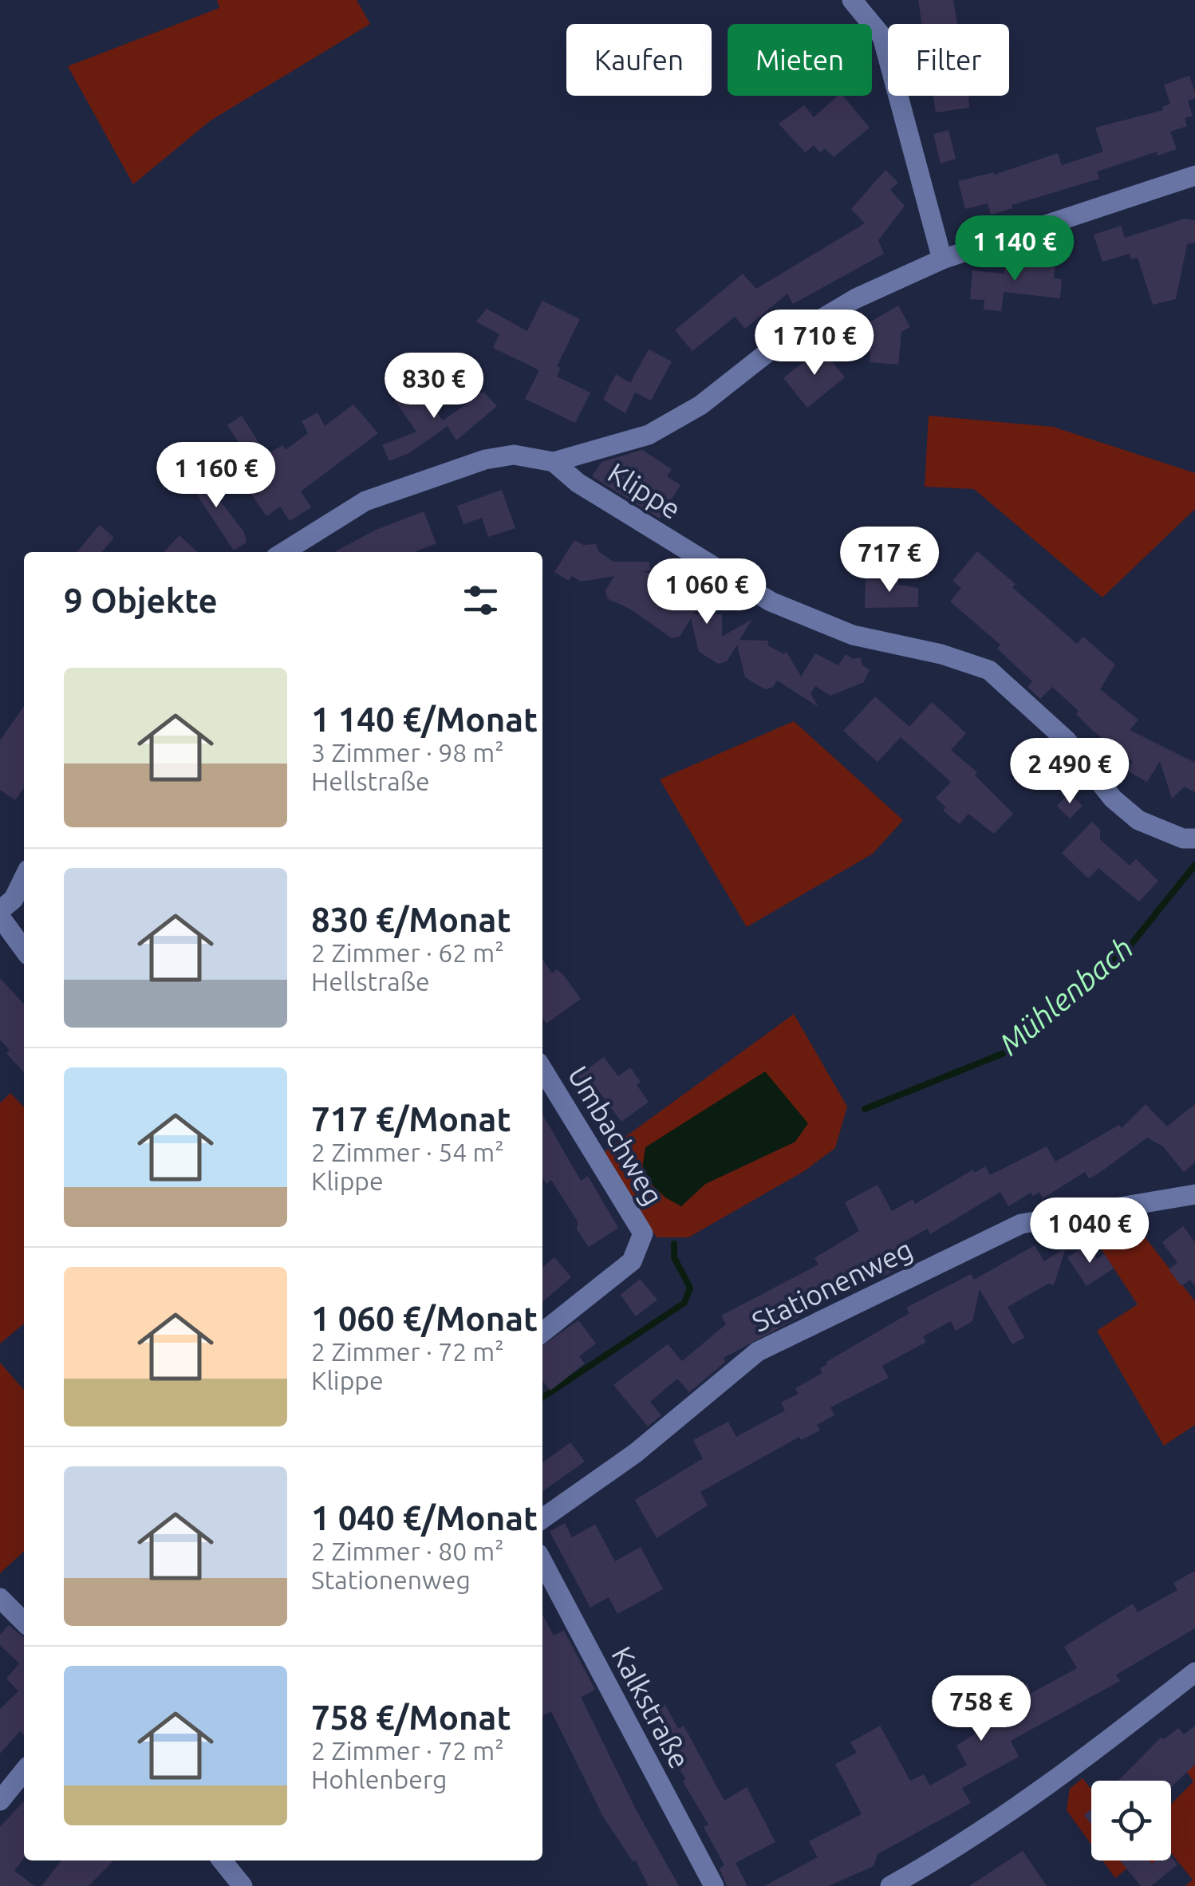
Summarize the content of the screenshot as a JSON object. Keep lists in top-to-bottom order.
{
  "streets": {
    "street": [
      "Klippe",
      "Umbachweg",
      "Stationenweg",
      "Kalkstraße"
    ]
  },
  "water": ["Mühlenbach"],
  "page": {
    "chip": ["Kaufen", "Mieten", "Filter"],
    "price": [
      "1 140 €",
      "1 710 €",
      "830 €",
      "1 160 €",
      "717 €",
      "1 060 €",
      "2 490 €",
      "1 040 €",
      "758 €"
    ],
    "heading": "9 Objekte",
    "list": [
      {
        "name": "1 140 €/Monat",
        "note": "3 Zimmer · 98 m² · Hellstraße"
      },
      {
        "name": "830 €/Monat",
        "note": "2 Zimmer · 62 m² · Hellstraße"
      },
      {
        "name": "717 €/Monat",
        "note": "2 Zimmer · 54 m² · Klippe"
      },
      {
        "name": "1 060 €/Monat",
        "note": "2 Zimmer · 72 m² · Klippe"
      },
      {
        "name": "1 040 €/Monat",
        "note": "2 Zimmer · 80 m² · Stationenweg"
      },
      {
        "name": "758 €/Monat",
        "note": "2 Zimmer · 72 m² · Hohlenberg"
      }
    ]
  }
}
